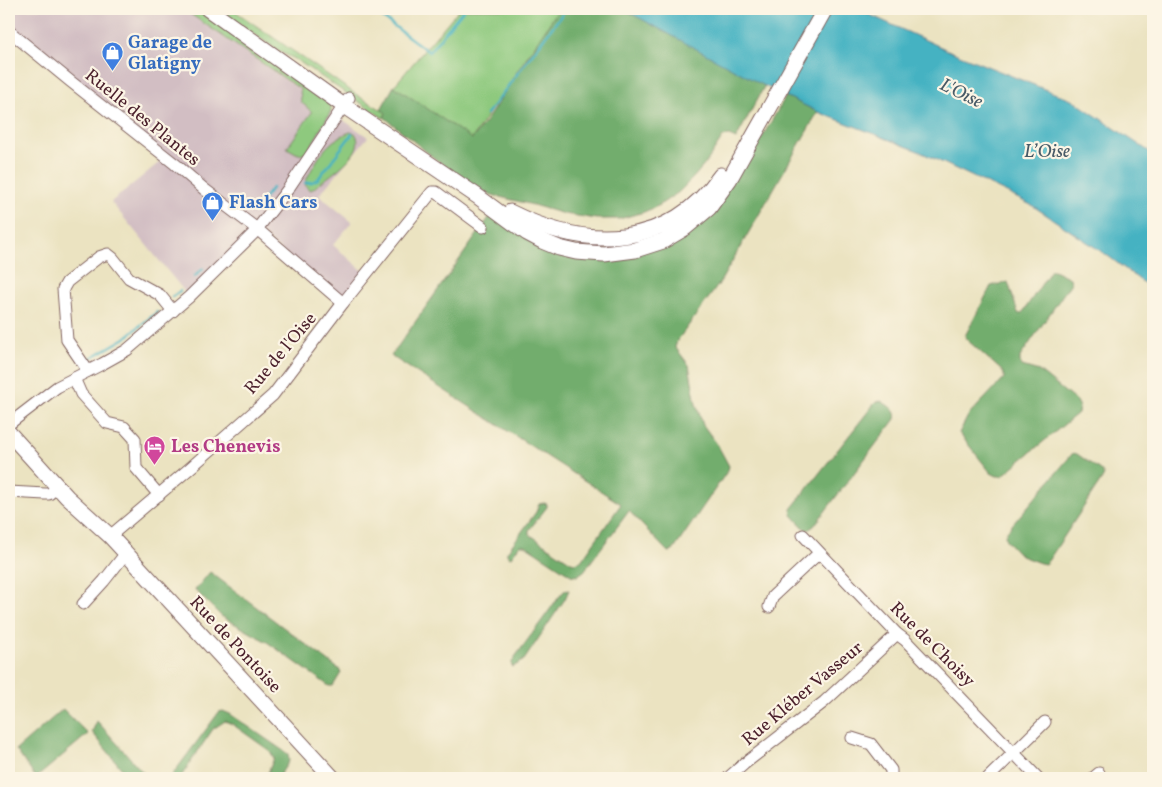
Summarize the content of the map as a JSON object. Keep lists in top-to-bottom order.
{
  "streets": {
    "main road": ["Rue de Pontoise"],
    "street": [
      "Ruelle des Plantes",
      "Rue de l'Oise",
      "Rue de Choisy",
      "Rue Kléber Vasseur"
    ]
  },
  "crossings": [
    ["Ruelle des Plantes", "Rue de l'Oise"],
    ["Rue de l'Oise", "Rue de Pontoise"],
    ["Rue de Choisy", "Rue Kléber Vasseur"]
  ],
  "water": ["L'Oise", "L’Oise"],
  "places": {
    "shop": ["Garage de Glatigny", "Flash Cars"],
    "hotel": ["Les Chenevis"]
  }
}
